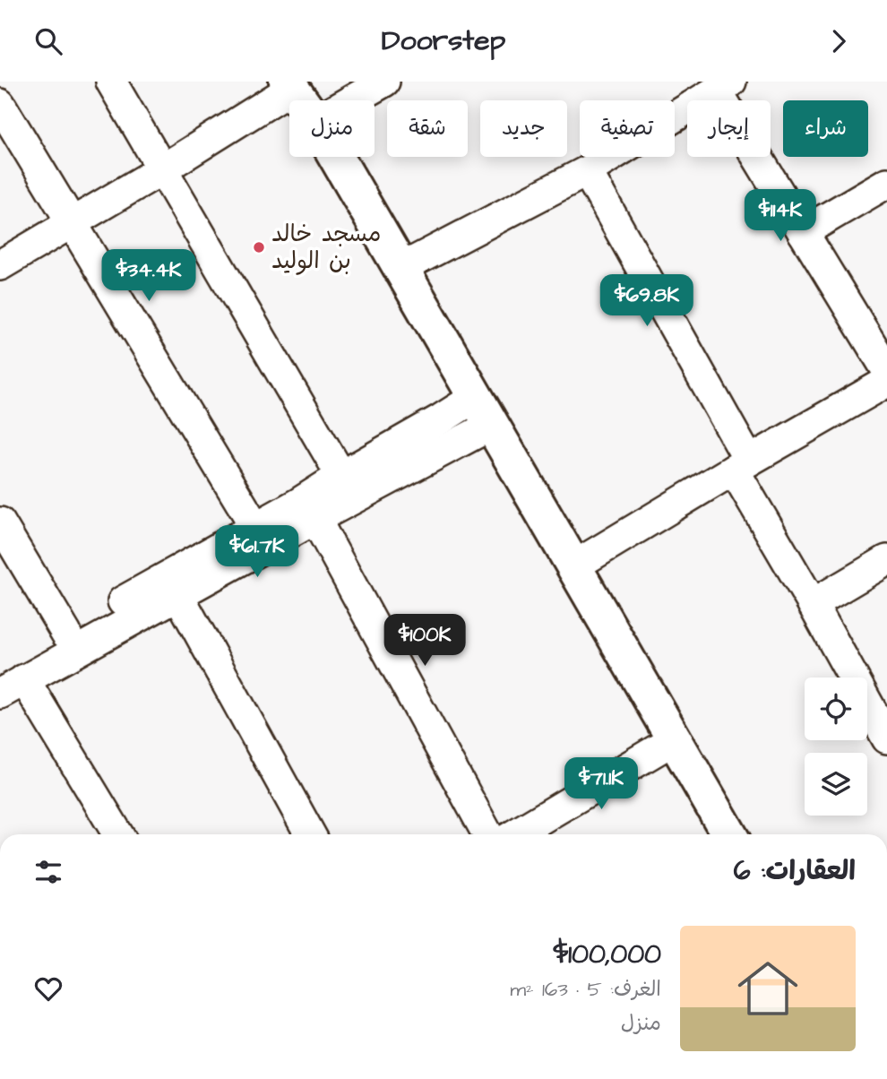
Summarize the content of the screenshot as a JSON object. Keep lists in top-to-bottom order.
{
  "places": ["مسجد خالد بن الوليد"],
  "page": {
    "header": "Doorstep",
    "chip": [
      "شراء",
      "إيجار",
      "تصفية",
      "جديد",
      "شقة",
      "منزل"
    ],
    "price": [
      "$114K",
      "$34.4K",
      "$69.8K",
      "$61.7K",
      "$100K",
      "$71.1K"
    ],
    "heading": "العقارات: 6",
    "list": [
      {
        "name": "$100,000",
        "note": "الغرف: 5 · 163 m² · منزل"
      }
    ]
  }
}
